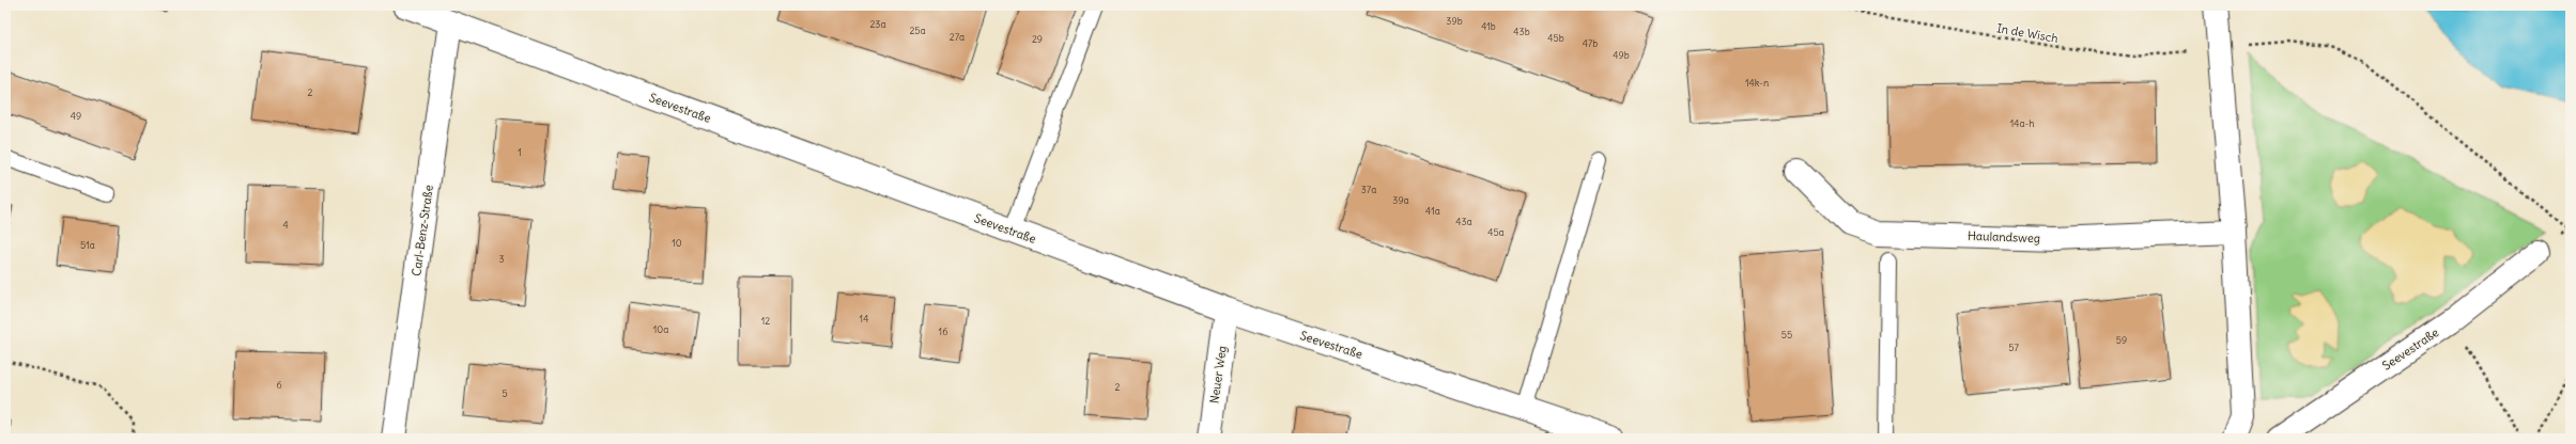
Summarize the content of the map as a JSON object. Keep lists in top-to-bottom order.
{
  "streets": {
    "street": [
      "Seevestraße",
      "Carl-Benz-Straße",
      "Haulandsweg",
      "Neuer Weg"
    ],
    "path": ["In de Wisch"]
  },
  "crossings": [
    ["Seevestraße", "Carl-Benz-Straße"],
    ["Seevestraße", "Neuer Weg"]
  ],
  "house_numbers": [
    "39b",
    "23a",
    "41b",
    "25a",
    "43b",
    "27a",
    "45b",
    "29",
    "47b",
    "49b",
    "14k-n",
    "2",
    "49",
    "14a-h",
    "1",
    "37a",
    "39a",
    "41a",
    "43a",
    "4",
    "45a",
    "10",
    "51a",
    "3",
    "14",
    "12",
    "10a",
    "16",
    "55",
    "59",
    "57",
    "6",
    "2",
    "5"
  ]
}
